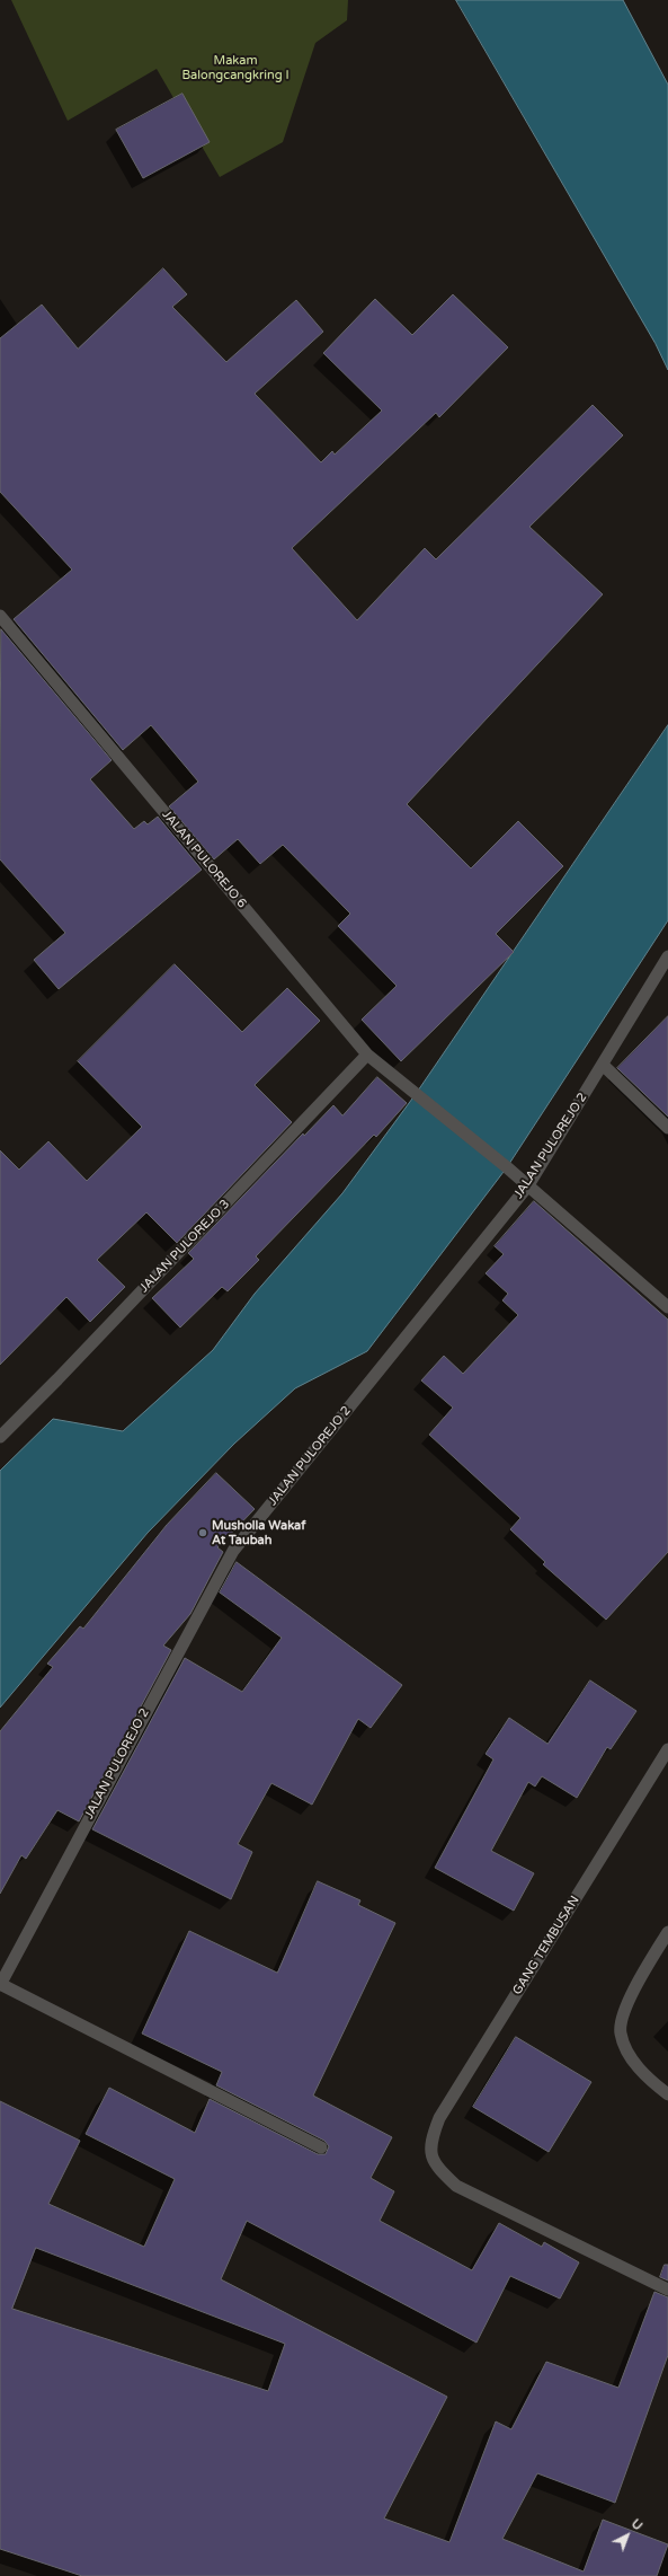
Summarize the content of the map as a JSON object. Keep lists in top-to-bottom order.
{
  "streets": {
    "street": [
      "JALAN PULOREJO 6",
      "JALAN PULOREJO 2",
      "JALAN PULOREJO 3",
      "GANG TEMBUSAN"
    ]
  },
  "crossings": [
    ["JALAN PULOREJO 6", "JALAN PULOREJO 2"],
    ["JALAN PULOREJO 6", "JALAN PULOREJO 3"]
  ],
  "parks": ["Makam Balongcangkring I"],
  "places": ["Musholla Wakaf At Taubah"],
  "north": "top right"
}
